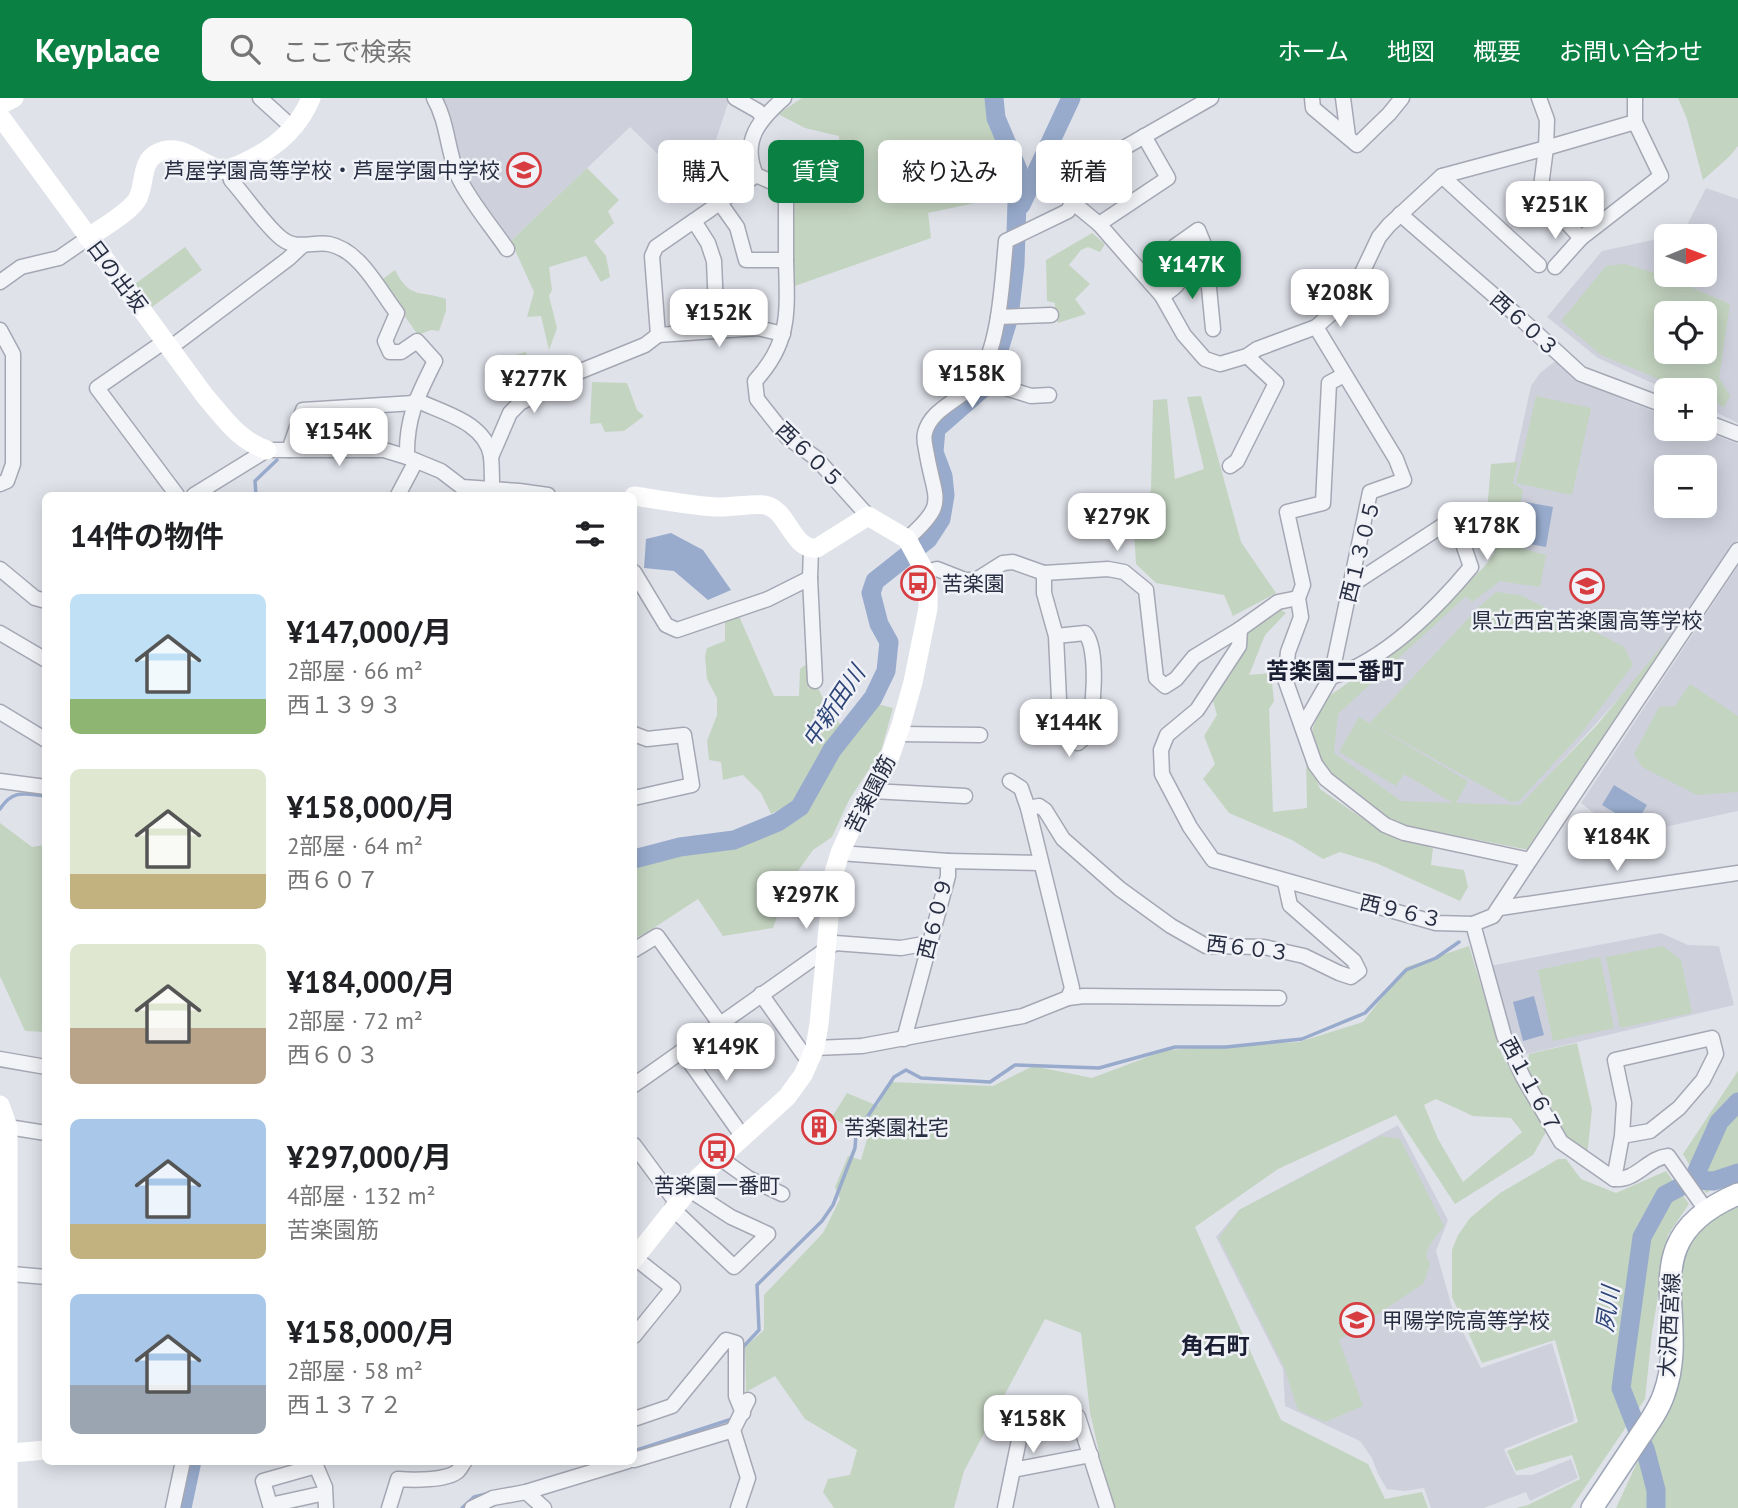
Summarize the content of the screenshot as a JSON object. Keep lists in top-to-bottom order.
{
  "streets": {
    "main road": ["大沢西宮線"],
    "street": [
      "日の出坂",
      "西６０３",
      "西６０５",
      "西１３０５",
      "苦楽園筋",
      "西９６３",
      "西６０９",
      "西１１６７"
    ]
  },
  "crossings": [
    ["西６０３", "西９６３"],
    ["苦楽園筋", "西６０９"],
    ["西９６３", "西１１６７"]
  ],
  "districts": ["苦楽園二番町", "角石町"],
  "water": ["中新田川", "夙川"],
  "places": {
    "school or university": ["芦屋学園高等学校・芦屋学園中学校", "県立西宮苦楽園高等学校", "甲陽学院高等学校"],
    "bus stop": ["苦楽園", "苦楽園一番町"],
    "building": ["苦楽園社宅"]
  },
  "north": "right",
  "page": {
    "header": "Keyplace",
    "search": "ここで検索",
    "nav": [
      "ホーム",
      "地図",
      "概要",
      "お問い合わせ"
    ],
    "chip": [
      "購入",
      "賃貸",
      "絞り込み",
      "新着"
    ],
    "price": [
      "¥251K",
      "¥147K",
      "¥208K",
      "¥152K",
      "¥158K",
      "¥277K",
      "¥154K",
      "¥279K",
      "¥178K",
      "¥144K",
      "¥184K",
      "¥297K",
      "¥149K",
      "¥158K"
    ],
    "map_buttons": ["+", "−"],
    "heading": "14件の物件",
    "list": [
      {
        "name": "¥147,000/月",
        "note": "2部屋 · 66 m² · 西１３９３"
      },
      {
        "name": "¥158,000/月",
        "note": "2部屋 · 64 m² · 西６０７"
      },
      {
        "name": "¥184,000/月",
        "note": "2部屋 · 72 m² · 西６０３"
      },
      {
        "name": "¥297,000/月",
        "note": "4部屋 · 132 m² · 苦楽園筋"
      },
      {
        "name": "¥158,000/月",
        "note": "2部屋 · 58 m² · 西１３７２"
      }
    ]
  }
}
